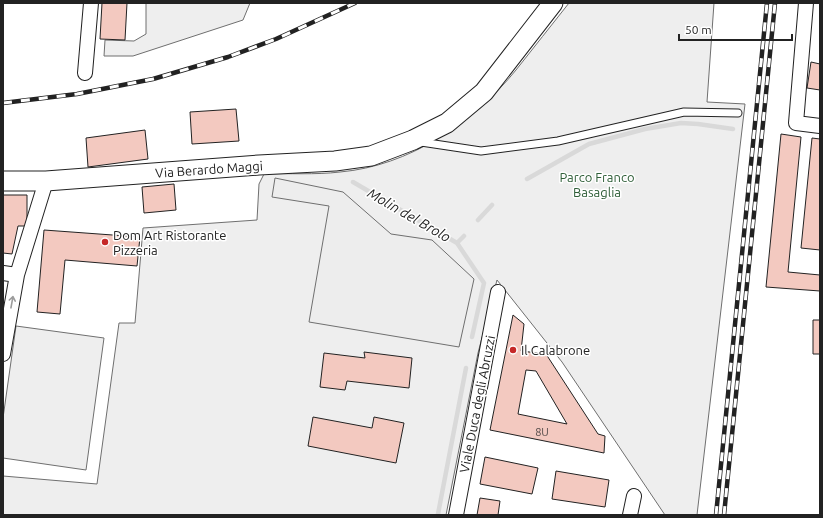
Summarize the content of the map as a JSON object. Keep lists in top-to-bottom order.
{
  "streets": {
    "street": ["Via Berardo Maggi", "Viale Duca degli Abruzzi"]
  },
  "water": ["Molin del Brolo"],
  "parks": ["Parco Franco Basaglia"],
  "places": ["Dom Art Ristorante Pizzeria", "Il Calabrone"],
  "house_numbers": ["8U"],
  "scale_bar": "50 m"
}
